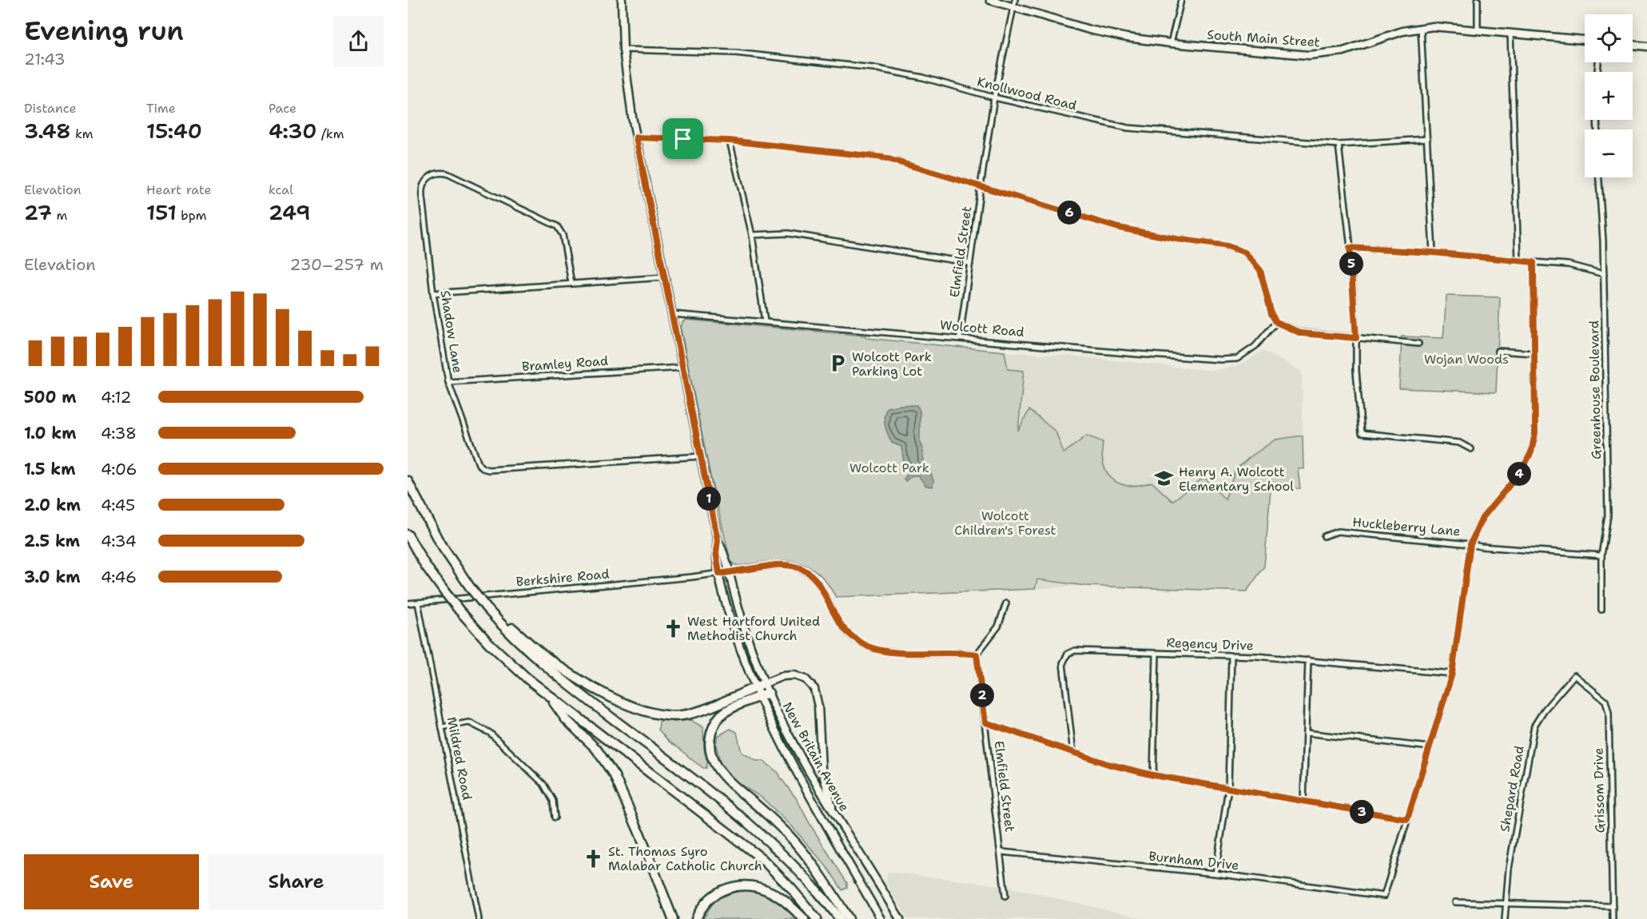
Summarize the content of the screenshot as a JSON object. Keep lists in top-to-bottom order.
{
  "streets": {
    "main road": ["South Main Street", "New Britain Avenue"],
    "street": [
      "Knollwood Road",
      "Elmfield Street",
      "Wolcott Road",
      "Shadow Lane",
      "Bramley Road",
      "Greenhouse Boulevard",
      "Huckleberry Lane",
      "Berkshire Road",
      "Regency Drive",
      "Mildred Road",
      "Shepard Road",
      "Grissom Drive",
      "Burnham Drive"
    ]
  },
  "crossings": [
    ["South Main Street", "Elmfield Street"],
    ["Knollwood Road", "Elmfield Street"],
    ["Knollwood Road", "New Britain Avenue"],
    ["Elmfield Street", "Wolcott Road"],
    ["Elmfield Street", "Berkshire Road"],
    ["Elmfield Street", "Burnham Drive"],
    ["Wolcott Road", "New Britain Avenue"],
    ["Shadow Lane", "Bramley Road"],
    ["Shadow Lane", "New Britain Avenue"],
    ["Bramley Road", "New Britain Avenue"],
    ["Greenhouse Boulevard", "Huckleberry Lane"],
    ["Berkshire Road", "New Britain Avenue"],
    ["Berkshire Road", "Mildred Road"],
    ["Shepard Road", "Grissom Drive"]
  ],
  "parks": ["Wojan Woods", "Wolcott Park", "Wolcott Children's Forest"],
  "places": {
    "parking": ["Wolcott Park Parking Lot"],
    "school or university": ["Henry A. Wolcott Elementary School"],
    "church": ["West Hartford United Methodist Church", "St. Thomas Syro Malabar Catholic Church"]
  },
  "page": {
    "heading": ["Evening run", "21:43"],
    "map_buttons": ["+", "−"],
    "stats": [
      ["Distance", "3.48 km"],
      ["Time", "15:40"],
      ["Pace", "4:30 /km"],
      ["Elevation", "27 m"],
      ["Heart rate", "151 bpm"],
      ["kcal", "249"]
    ],
    "pins": [
      "6",
      "5",
      "4",
      "1",
      "2",
      "3"
    ],
    "chart": ["Elevation", "230–257 m"],
    "list": [
      {
        "name": "500 m",
        "note": "4:12"
      },
      {
        "name": "1.0 km",
        "note": "4:38"
      },
      {
        "name": "1.5 km",
        "note": "4:06"
      },
      {
        "name": "2.0 km",
        "note": "4:45"
      },
      {
        "name": "2.5 km",
        "note": "4:34"
      },
      {
        "name": "3.0 km",
        "note": "4:46"
      }
    ],
    "buttons": ["Save", "Share"]
  }
}
